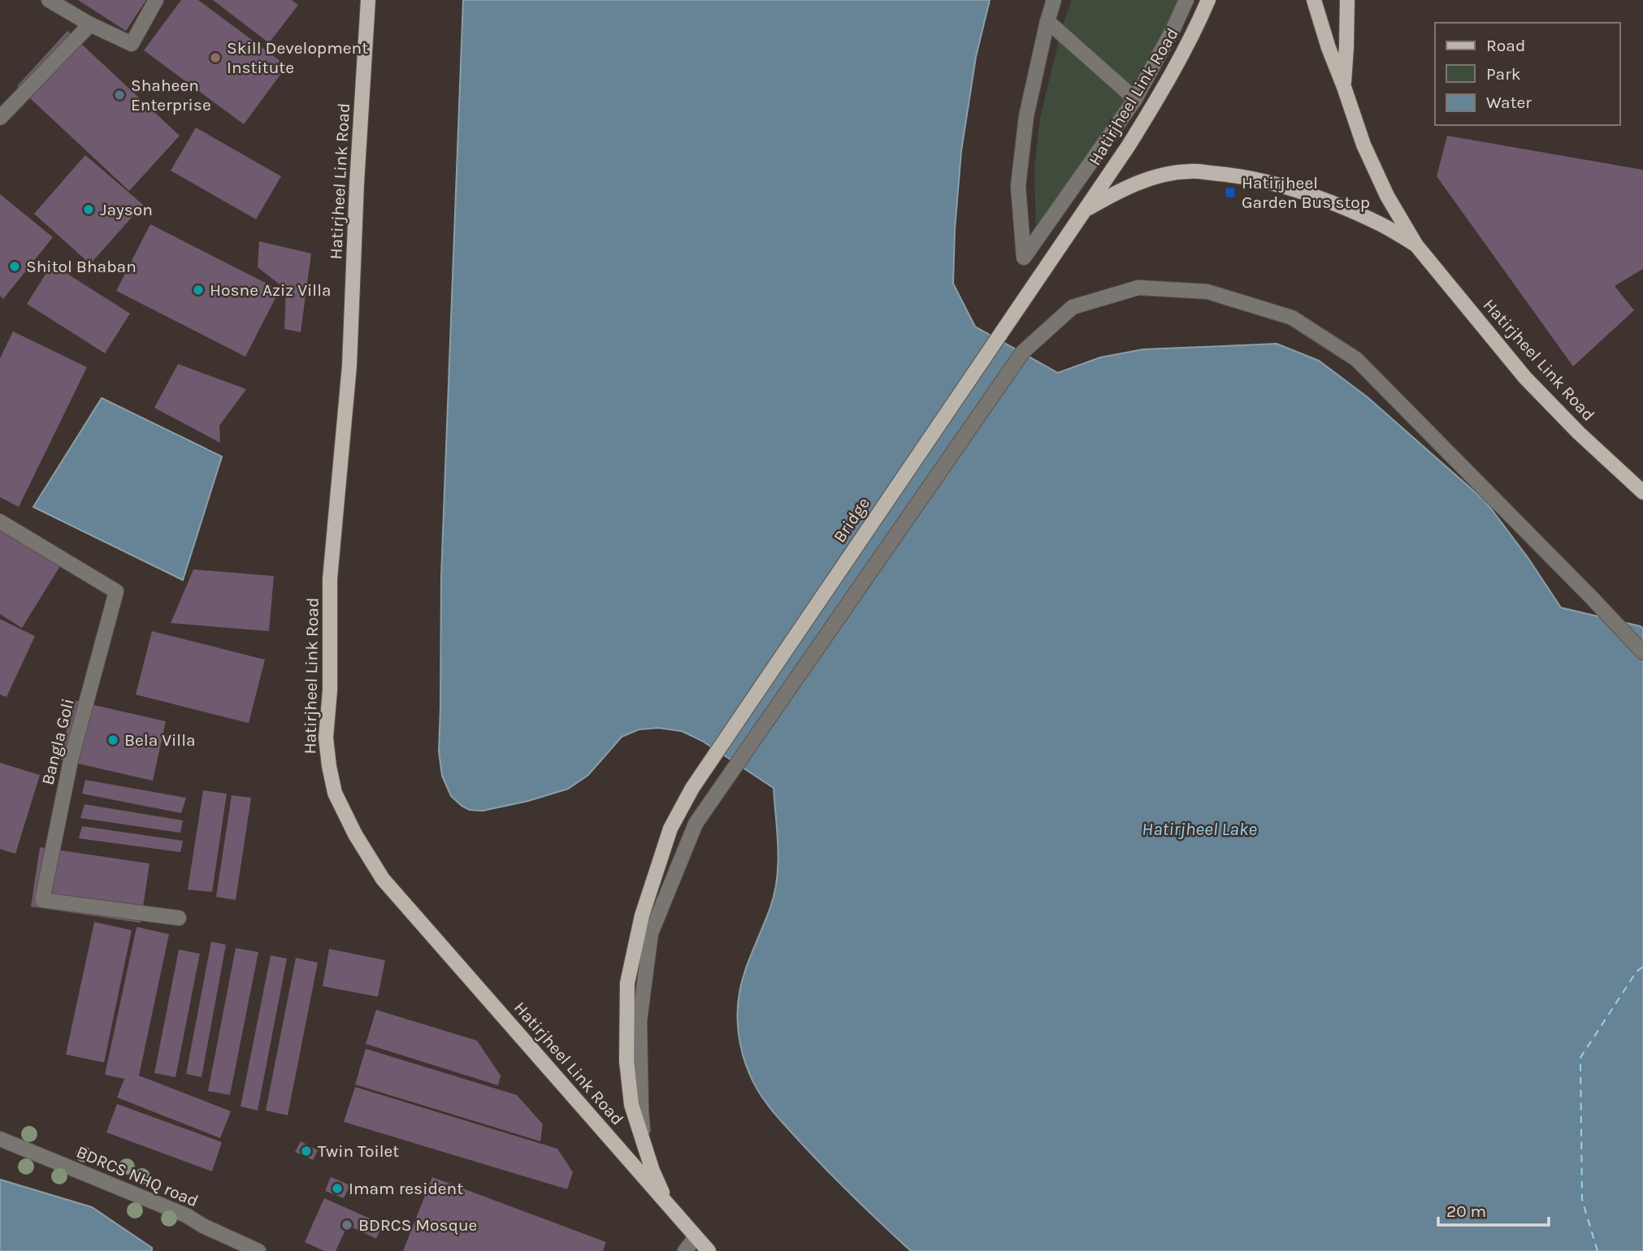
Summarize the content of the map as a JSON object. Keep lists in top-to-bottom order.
{
  "streets": {
    "main road": ["Hatirjheel Link Road", "Bridge"],
    "street": ["Bangla Goli", "BDRCS NHQ road"]
  },
  "crossings": [
    ["Hatirjheel Link Road", "Bridge"]
  ],
  "water": ["Hatirjheel Lake"],
  "places": {
    "other": [
      "Skill Development Institute",
      "Shaheen Enterprise",
      "Jayson",
      "Shitol Bhaban",
      "Hosne Aziz Villa",
      "Bela Villa",
      "Twin Toilet",
      "Imam resident",
      "BDRCS Mosque"
    ],
    "transit": ["Hatirjheel Garden Bus stop"]
  },
  "legend": ["Road", "Park", "Water"],
  "scale_bar": "20 m"
}
